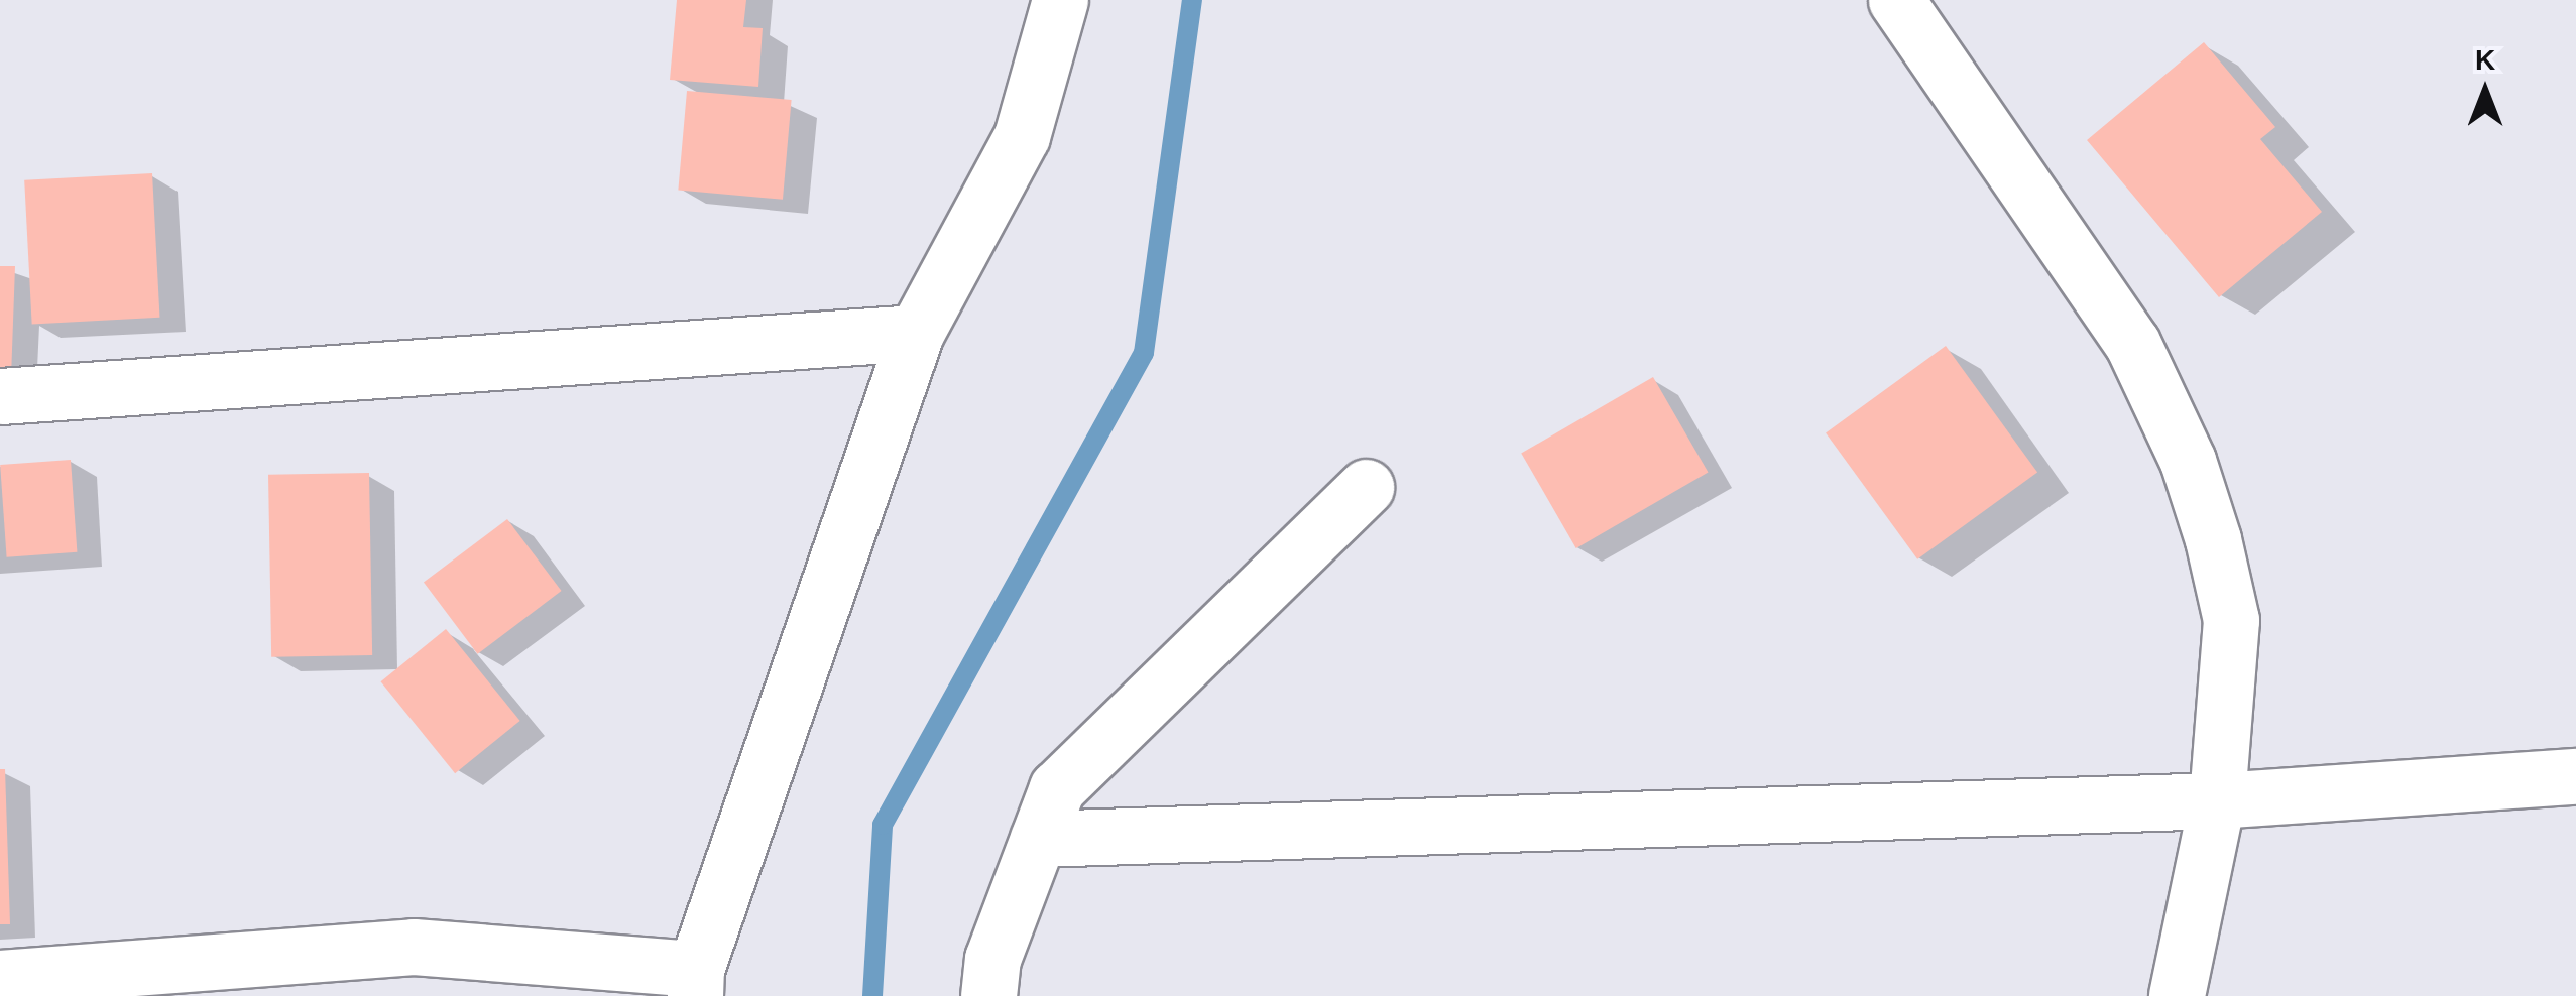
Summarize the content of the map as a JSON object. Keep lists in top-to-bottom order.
{
  "north": "top"
}
